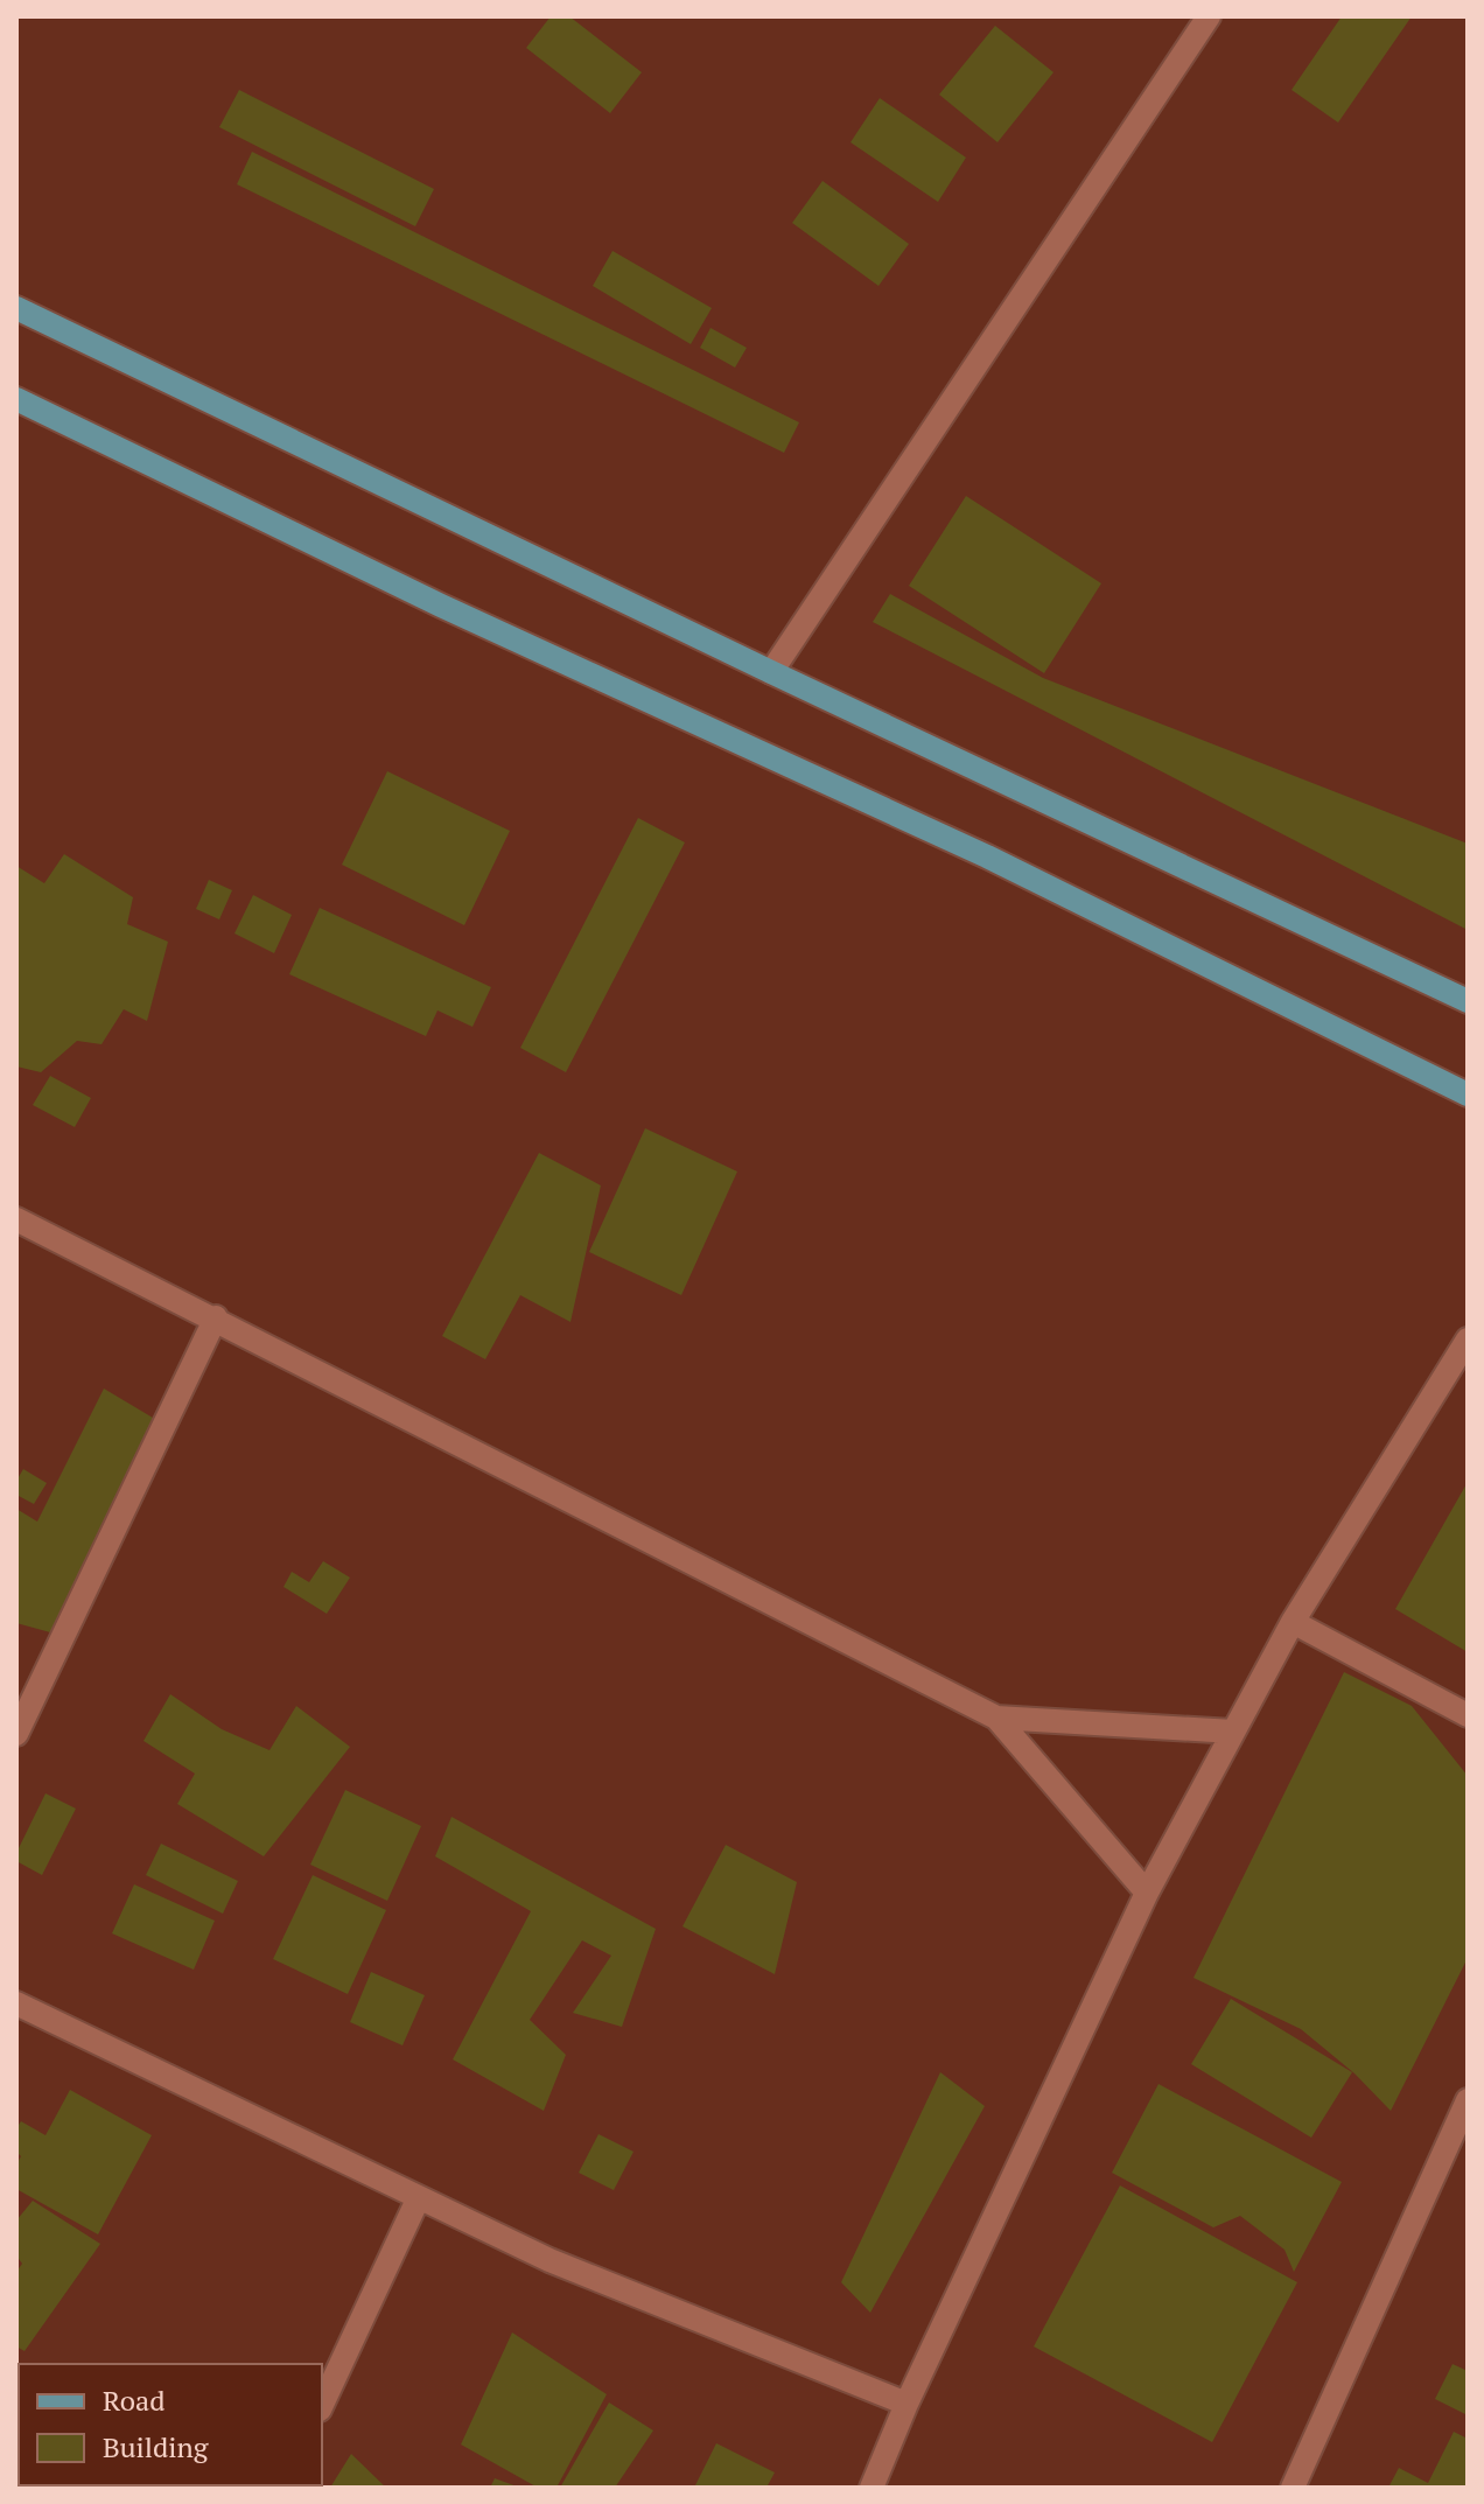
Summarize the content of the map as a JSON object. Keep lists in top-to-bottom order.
{
  "legend": ["Road", "Building"]
}
